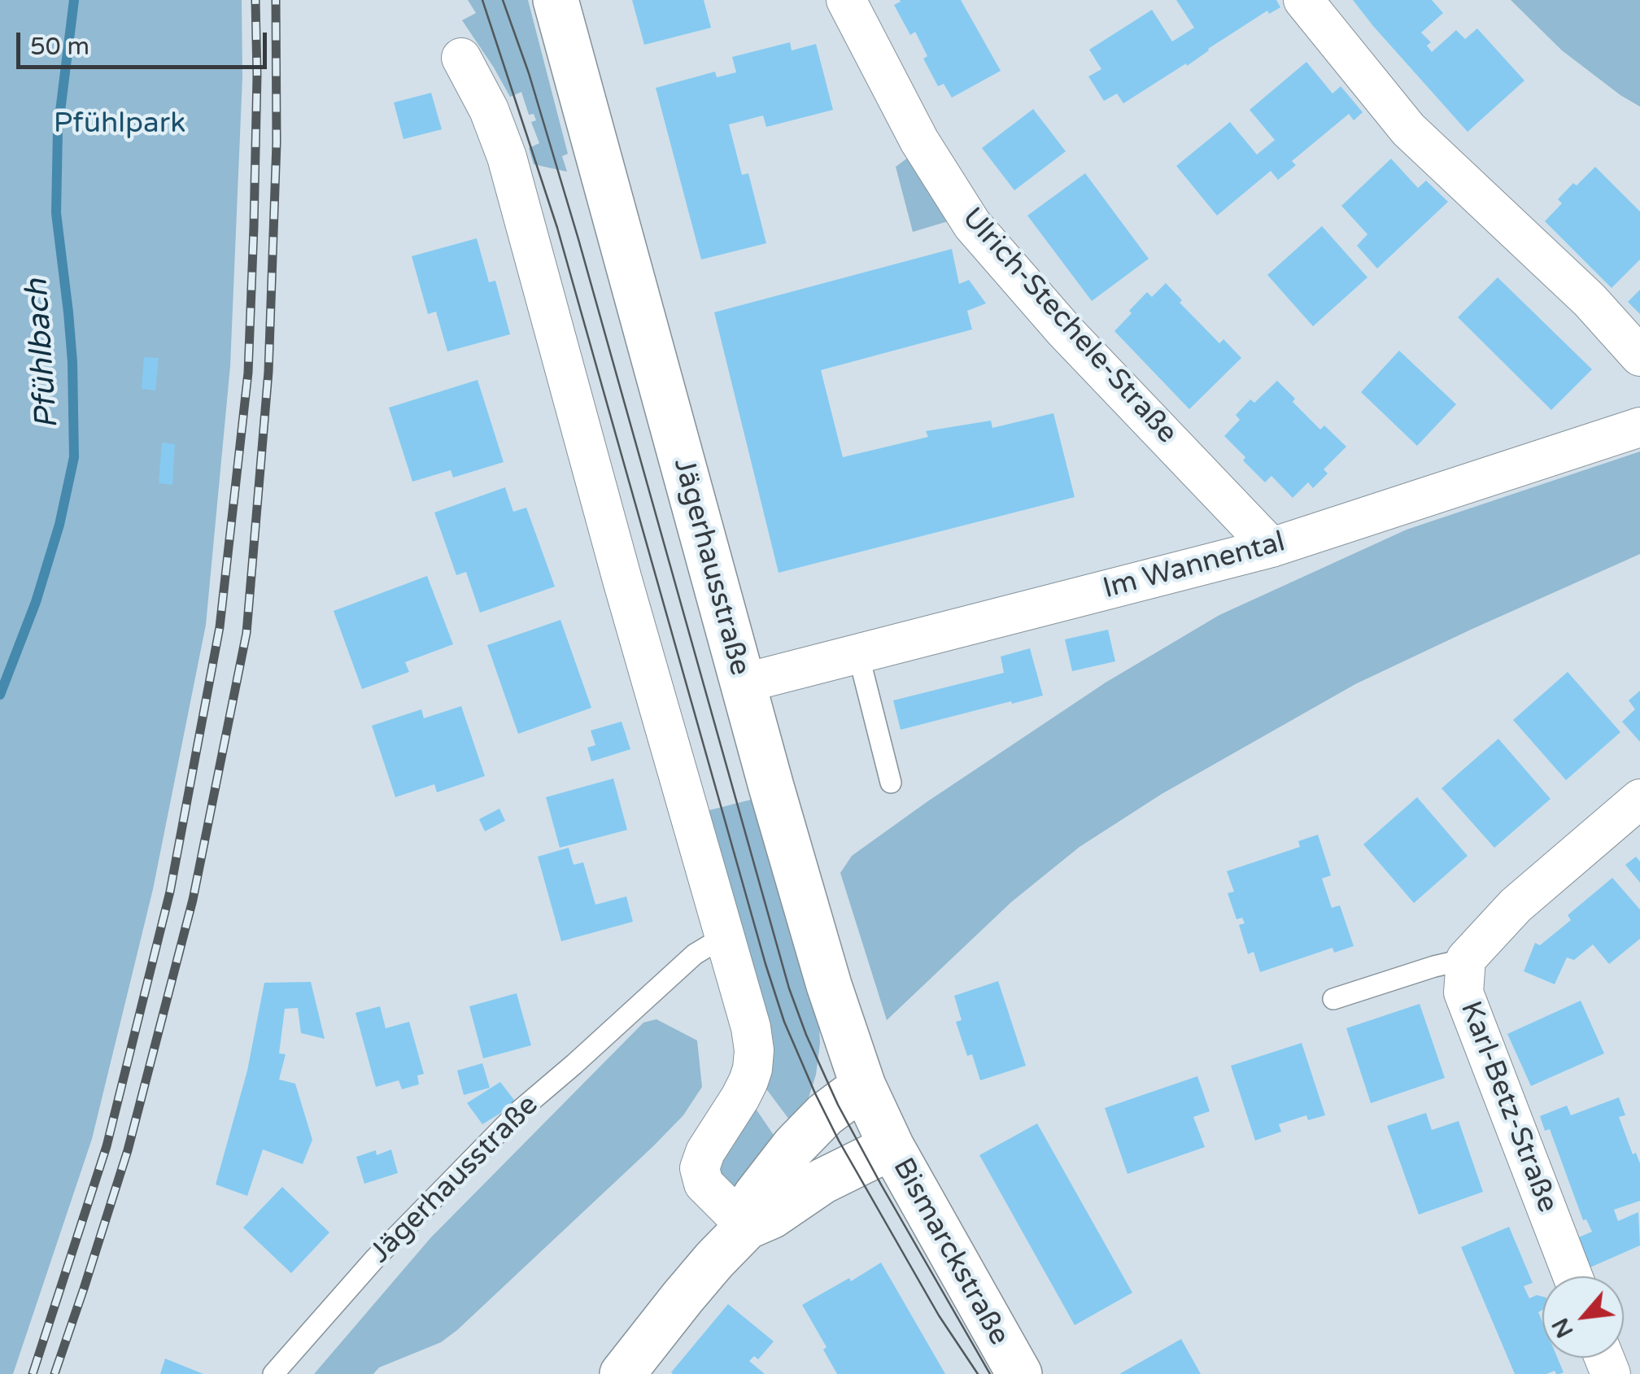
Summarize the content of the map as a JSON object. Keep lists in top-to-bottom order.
{
  "streets": {
    "street": [
      "Ulrich-Stechele-Straße",
      "Im Wannental",
      "Jägerhausstraße",
      "Karl-Betz-Straße",
      "Bismarckstraße"
    ]
  },
  "crossings": [
    ["Ulrich-Stechele-Straße", "Im Wannental"],
    ["Im Wannental", "Jägerhausstraße"],
    ["Jägerhausstraße", "Bismarckstraße"]
  ],
  "water": ["Pfühlbach"],
  "parks": ["Pfühlpark"],
  "scale_bar": "50 m",
  "north": "bottom left"
}
